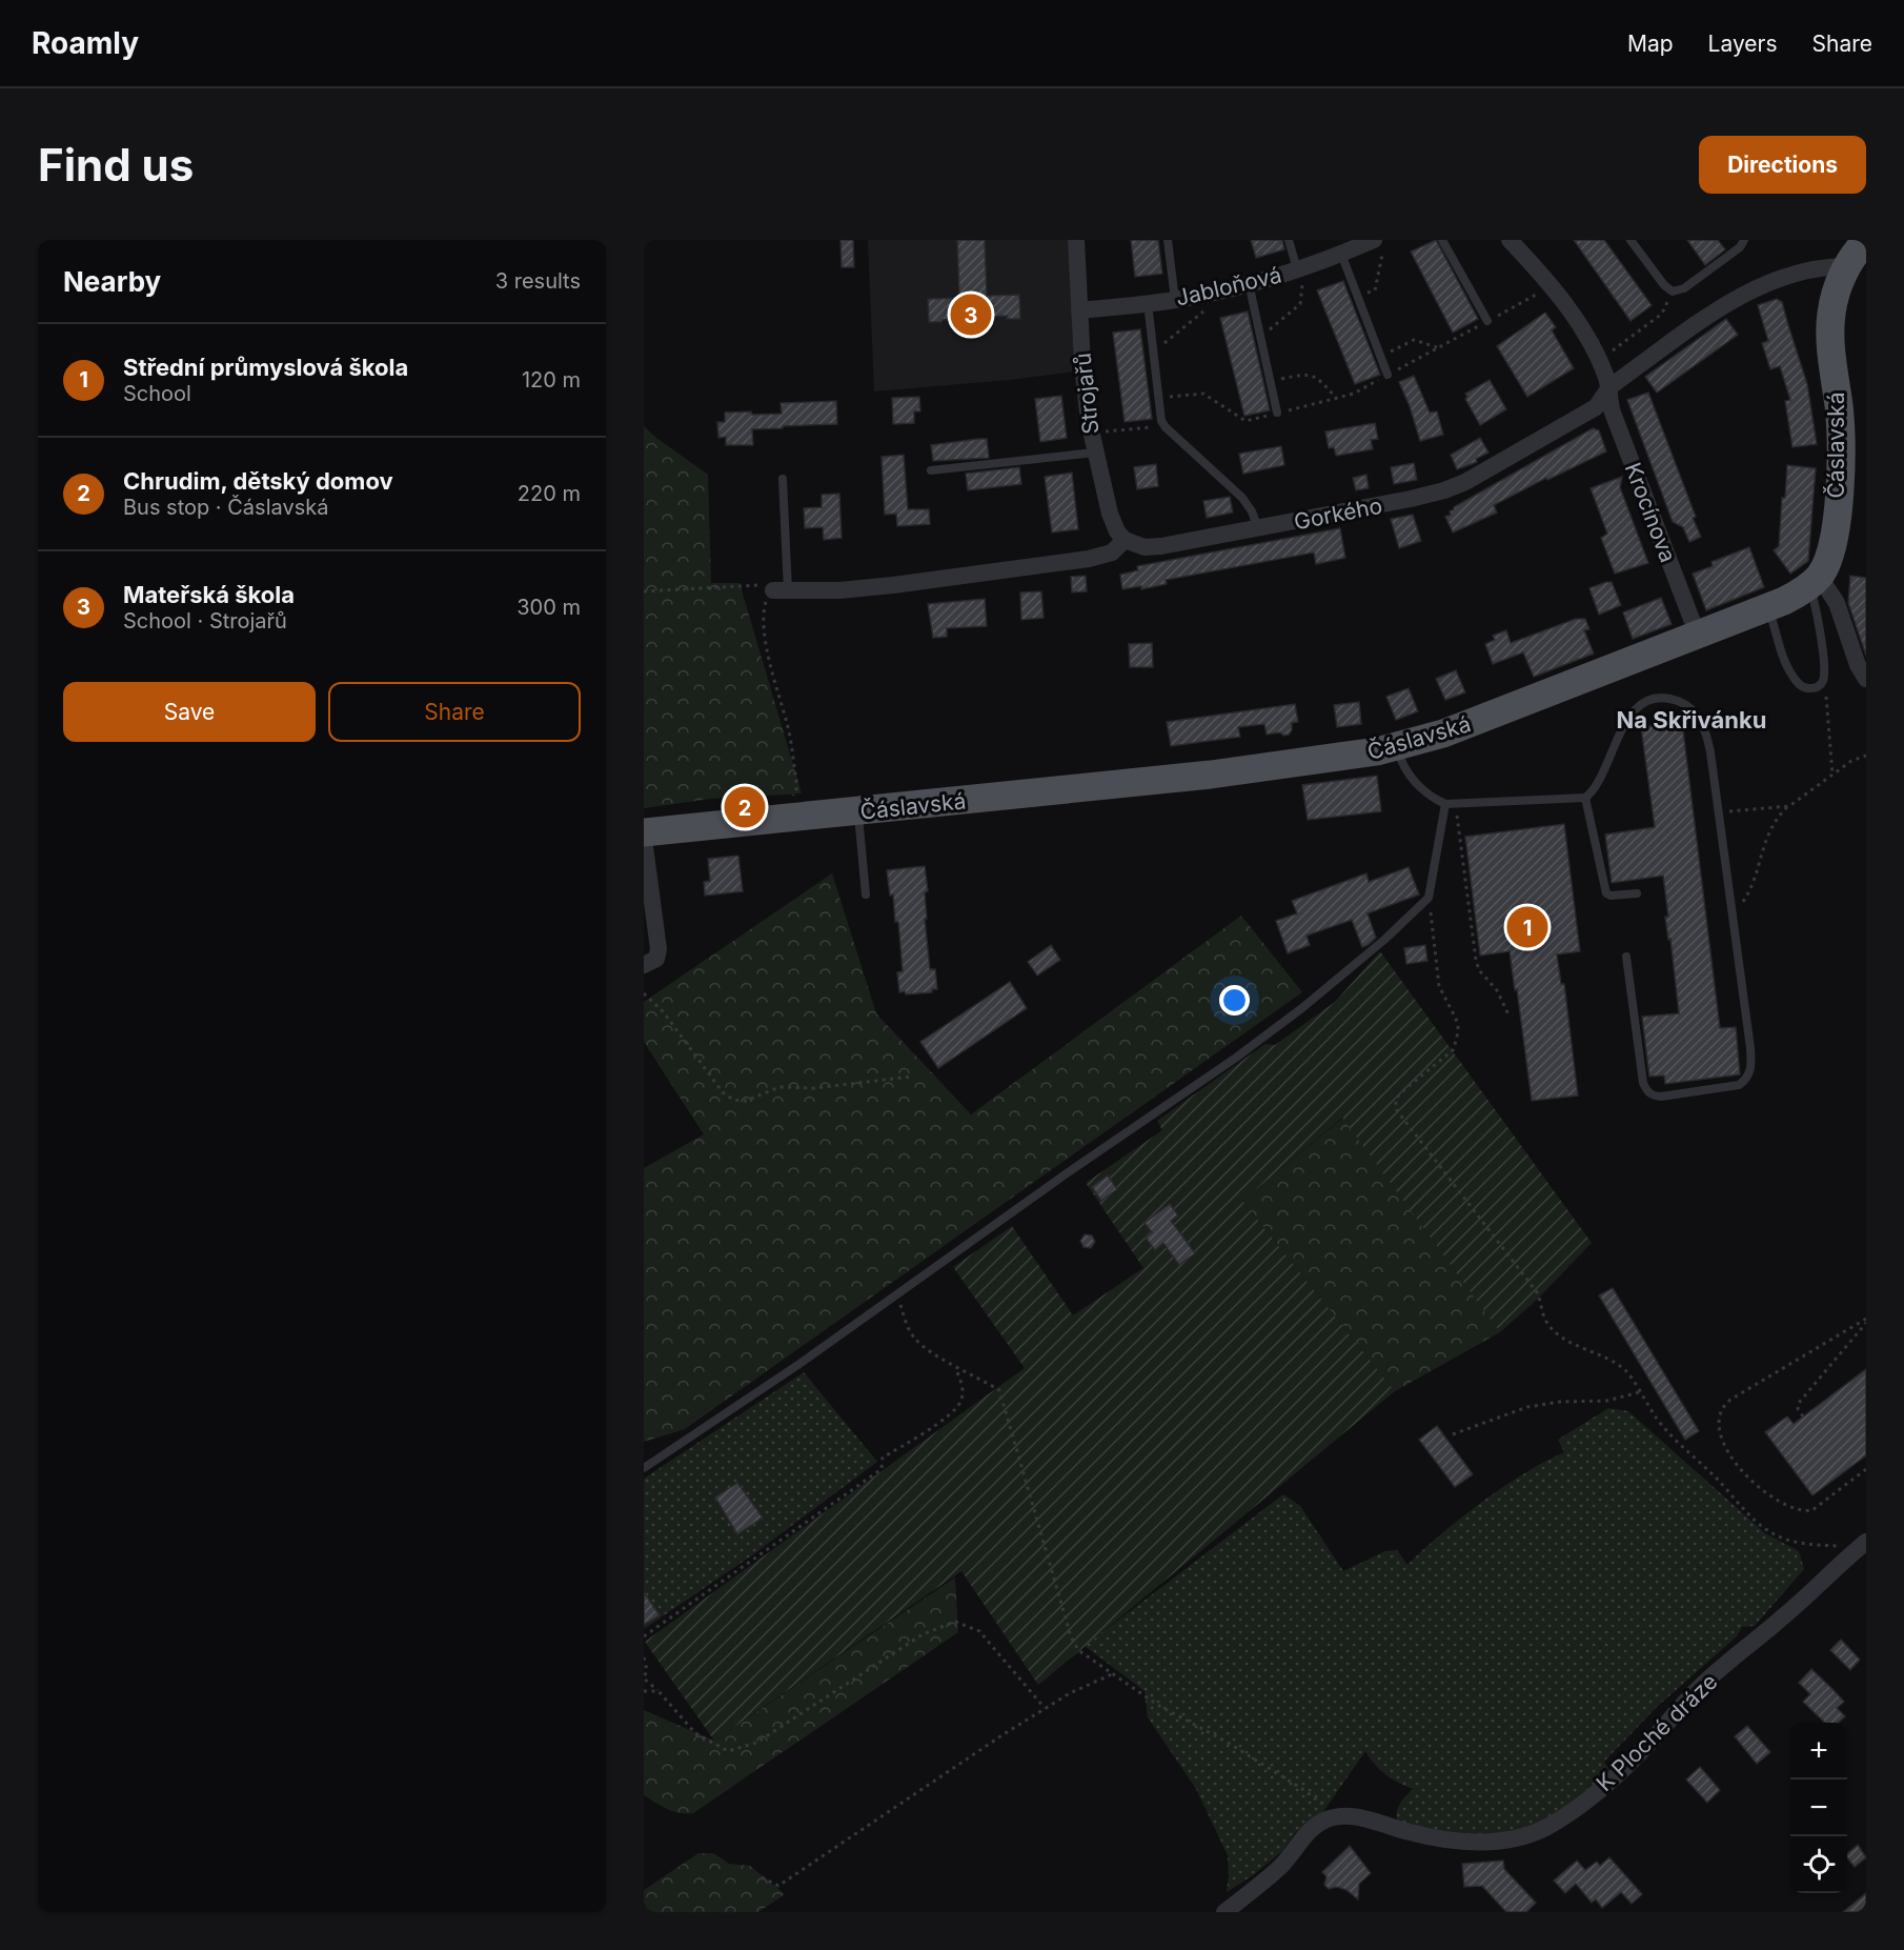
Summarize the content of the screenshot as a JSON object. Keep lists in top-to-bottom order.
{
  "streets": {
    "main road": ["Čáslavská"],
    "street": [
      "Jabloňová",
      "Strojařů",
      "Krocínova",
      "Gorkého",
      "K Ploché dráze"
    ]
  },
  "crossings": [
    ["Jabloňová", "Strojařů"],
    ["Strojařů", "Gorkého"],
    ["Čáslavská", "Krocínova"],
    ["Čáslavská", "Gorkého"],
    ["Krocínova", "Gorkého"]
  ],
  "districts": ["Na Skřivánku"],
  "page": {
    "header": "Roamly",
    "nav": ["Map", "Layers", "Share"],
    "buttons": [
      "Directions",
      ["Save", "Share"]
    ],
    "title": "Find us",
    "heading": ["Nearby", "3 results"],
    "pins": ["3", "2", "1"],
    "list": [
      {
        "mark": "1",
        "name": "Střední průmyslová škola",
        "note": "School",
        "value": "120 m"
      },
      {
        "mark": "2",
        "name": "Chrudim, dětský domov",
        "note": "Bus stop · Čáslavská",
        "value": "220 m"
      },
      {
        "mark": "3",
        "name": "Mateřská škola",
        "note": "School · Strojařů",
        "value": "300 m"
      }
    ],
    "map_buttons": ["+", "−"]
  }
}
